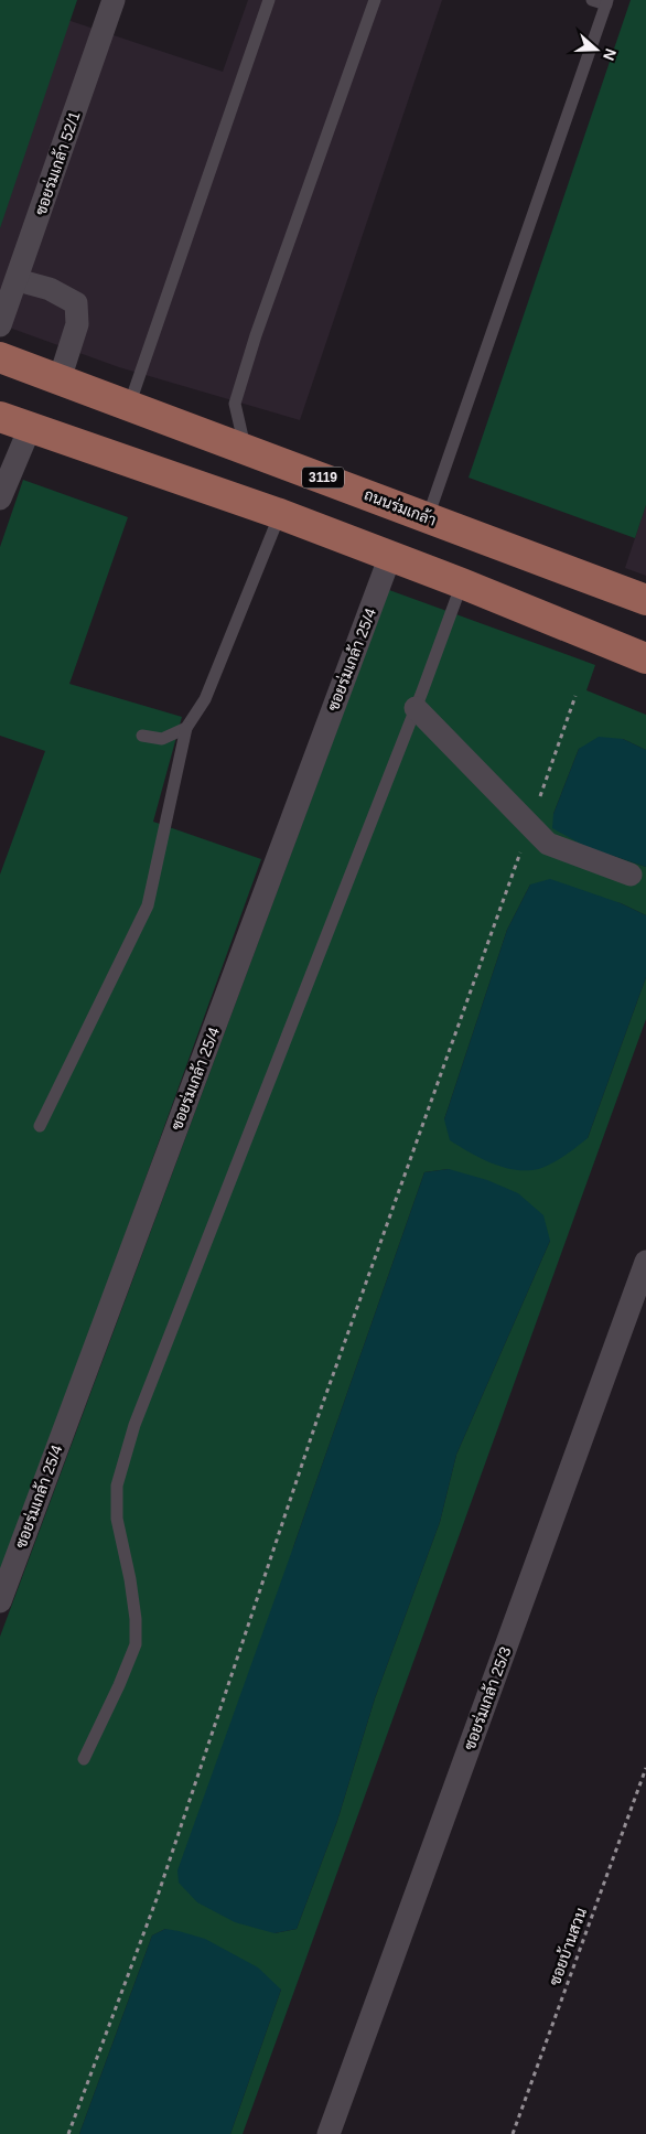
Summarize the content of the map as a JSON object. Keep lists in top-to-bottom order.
{
  "streets": {
    "main road": ["3119", "ถนนร่มเกล้า"],
    "street": ["ซอยร่มเกล้า 52/1", "ซอยร่มเกล้า 25/4", "ซอยร่มเกล้า 25/3"],
    "path": ["ซอยบ้านสวน"]
  },
  "north": "right"
}
